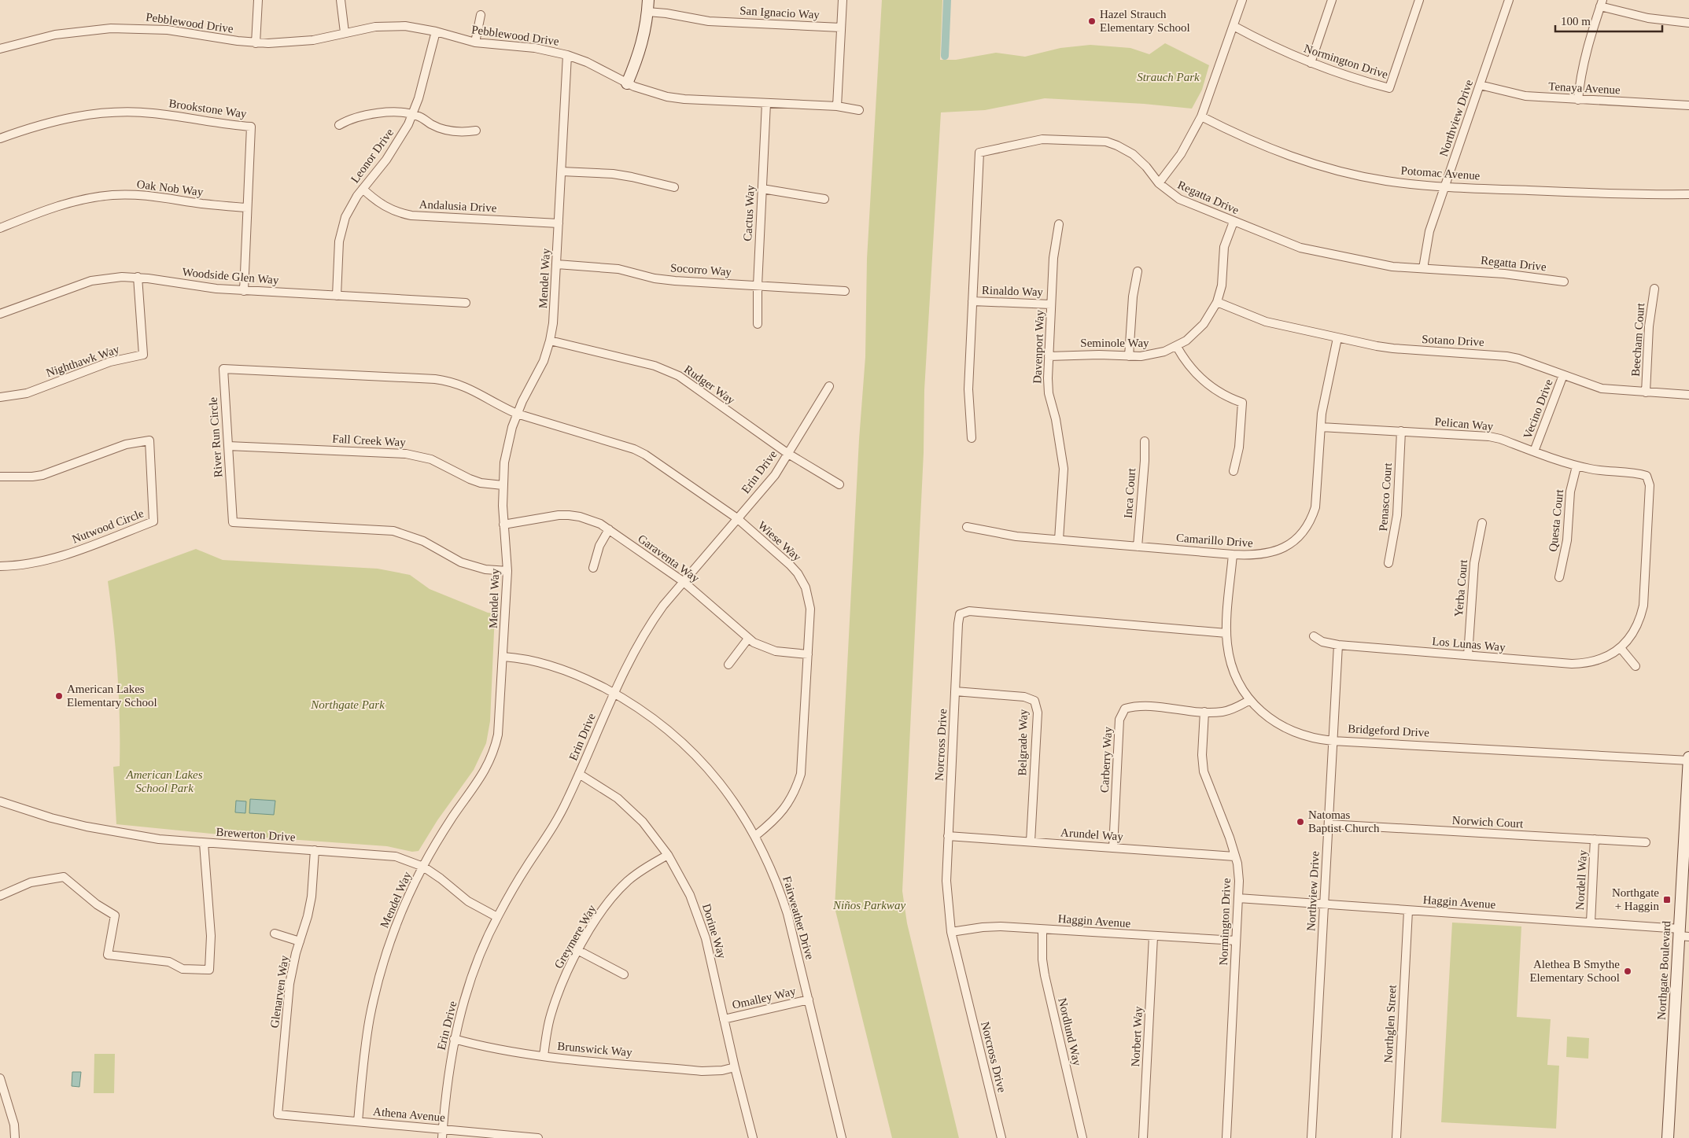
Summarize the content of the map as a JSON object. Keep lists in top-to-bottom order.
{
  "streets": {
    "main road": ["Northgate Boulevard"],
    "street": [
      "San Ignacio Way",
      "Pebblewood Drive",
      "Normington Drive",
      "Tenaya Avenue",
      "Brookstone Way",
      "Northview Drive",
      "Leonor Drive",
      "Potomac Avenue",
      "Oak Nob Way",
      "Regatta Drive",
      "Andalusia Drive",
      "Cactus Way",
      "Socorro Way",
      "Woodside Glen Way",
      "Mendel Way",
      "Rinaldo Way",
      "Beecham Court",
      "Sotano Drive",
      "Seminole Way",
      "Davenport Way",
      "Nighthawk Way",
      "Rudger Way",
      "Vecino Drive",
      "Pelican Way",
      "River Run Circle",
      "Fall Creek Way",
      "Erin Drive",
      "Inca Court",
      "Penasco Court",
      "Questa Court",
      "Nutwood Circle",
      "Camarillo Drive",
      "Wiese Way",
      "Garaventa Way",
      "Yerba Court",
      "Los Lunas Way",
      "Bridgeford Drive",
      "Belgrade Way",
      "Norcross Drive",
      "Carberry Way",
      "Norwich Court",
      "Brewerton Drive",
      "Arundel Way",
      "Nordell Way",
      "Haggin Avenue",
      "Fairweather Drive",
      "Dorine Way",
      "Greymere Way",
      "Glenarven Way",
      "Omalley Way",
      "Northglen Street",
      "Nordlund Way",
      "Norbert Way",
      "Brunswick Way",
      "Athena Avenue"
    ]
  },
  "crossings": [
    ["Pebblewood Drive", "Leonor Drive"],
    ["Pebblewood Drive", "Cactus Way"],
    ["Pebblewood Drive", "Mendel Way"],
    ["Normington Drive", "Carberry Way"],
    ["Normington Drive", "Arundel Way"],
    ["Normington Drive", "Haggin Avenue"],
    ["Tenaya Avenue", "Northview Drive"],
    ["Brookstone Way", "Oak Nob Way"],
    ["Brookstone Way", "Woodside Glen Way"],
    ["Northview Drive", "Potomac Avenue"],
    ["Northview Drive", "Regatta Drive"],
    ["Northview Drive", "Los Lunas Way"],
    ["Northview Drive", "Bridgeford Drive"],
    ["Northview Drive", "Norwich Court"],
    ["Northview Drive", "Haggin Avenue"],
    ["Leonor Drive", "Andalusia Drive"],
    ["Leonor Drive", "Woodside Glen Way"],
    ["Regatta Drive", "Rinaldo Way"],
    ["Regatta Drive", "Seminole Way"],
    ["Andalusia Drive", "Mendel Way"],
    ["Cactus Way", "Socorro Way"],
    ["Socorro Way", "Mendel Way"],
    ["Woodside Glen Way", "Nighthawk Way"],
    ["Mendel Way", "Rudger Way"],
    ["Mendel Way", "River Run Circle"],
    ["Mendel Way", "Fall Creek Way"],
    ["Mendel Way", "Wiese Way"],
    ["Mendel Way", "Garaventa Way"],
    ["Mendel Way", "Brewerton Drive"],
    ["Mendel Way", "Fairweather Drive"],
    ["Mendel Way", "Athena Avenue"],
    ["Rinaldo Way", "Davenport Way"],
    ["Beecham Court", "Sotano Drive"],
    ["Sotano Drive", "Seminole Way"],
    ["Sotano Drive", "Vecino Drive"],
    ["Sotano Drive", "Camarillo Drive"],
    ["Seminole Way", "Davenport Way"],
    ["Davenport Way", "Camarillo Drive"],
    ["Rudger Way", "Erin Drive"],
    ["Vecino Drive", "Pelican Way"],
    ["Pelican Way", "Penasco Court"],
    ["Pelican Way", "Questa Court"],
    ["Pelican Way", "Camarillo Drive"],
    ["Pelican Way", "Los Lunas Way"],
    ["River Run Circle", "Fall Creek Way"],
    ["River Run Circle", "Wiese Way"],
    ["Erin Drive", "Wiese Way"],
    ["Erin Drive", "Garaventa Way"],
    ["Erin Drive", "Brewerton Drive"],
    ["Erin Drive", "Fairweather Drive"],
    ["Erin Drive", "Dorine Way"],
    ["Erin Drive", "Brunswick Way"],
    ["Erin Drive", "Athena Avenue"],
    ["Inca Court", "Camarillo Drive"],
    ["Camarillo Drive", "Bridgeford Drive"],
    ["Wiese Way", "Garaventa Way"],
    ["Wiese Way", "Fairweather Drive"],
    ["Yerba Court", "Los Lunas Way"],
    ["Bridgeford Drive", "Norcross Drive"],
    ["Bridgeford Drive", "Carberry Way"],
    ["Bridgeford Drive", "Northgate Boulevard"],
    ["Belgrade Way", "Norcross Drive"],
    ["Belgrade Way", "Arundel Way"],
    ["Norcross Drive", "Arundel Way"],
    ["Norcross Drive", "Haggin Avenue"],
    ["Carberry Way", "Arundel Way"],
    ["Norwich Court", "Nordell Way"],
    ["Brewerton Drive", "Glenarven Way"],
    ["Nordell Way", "Haggin Avenue"],
    ["Haggin Avenue", "Northgate Boulevard"],
    ["Haggin Avenue", "Northglen Street"],
    ["Haggin Avenue", "Nordlund Way"],
    ["Haggin Avenue", "Norbert Way"],
    ["Fairweather Drive", "Omalley Way"],
    ["Dorine Way", "Greymere Way"],
    ["Dorine Way", "Omalley Way"],
    ["Dorine Way", "Brunswick Way"],
    ["Greymere Way", "Brunswick Way"],
    ["Glenarven Way", "Athena Avenue"]
  ],
  "parks": [
    "Strauch Park",
    "Northgate Park",
    "American Lakes School Park",
    "Niños Parkway"
  ],
  "places": {
    "other": [
      "Hazel Strauch Elementary School",
      "American Lakes Elementary School",
      "Natomas Baptist Church",
      "Alethea B Smythe Elementary School"
    ],
    "transit": ["Northgate + Haggin"]
  },
  "scale_bar": "100 m"
}
